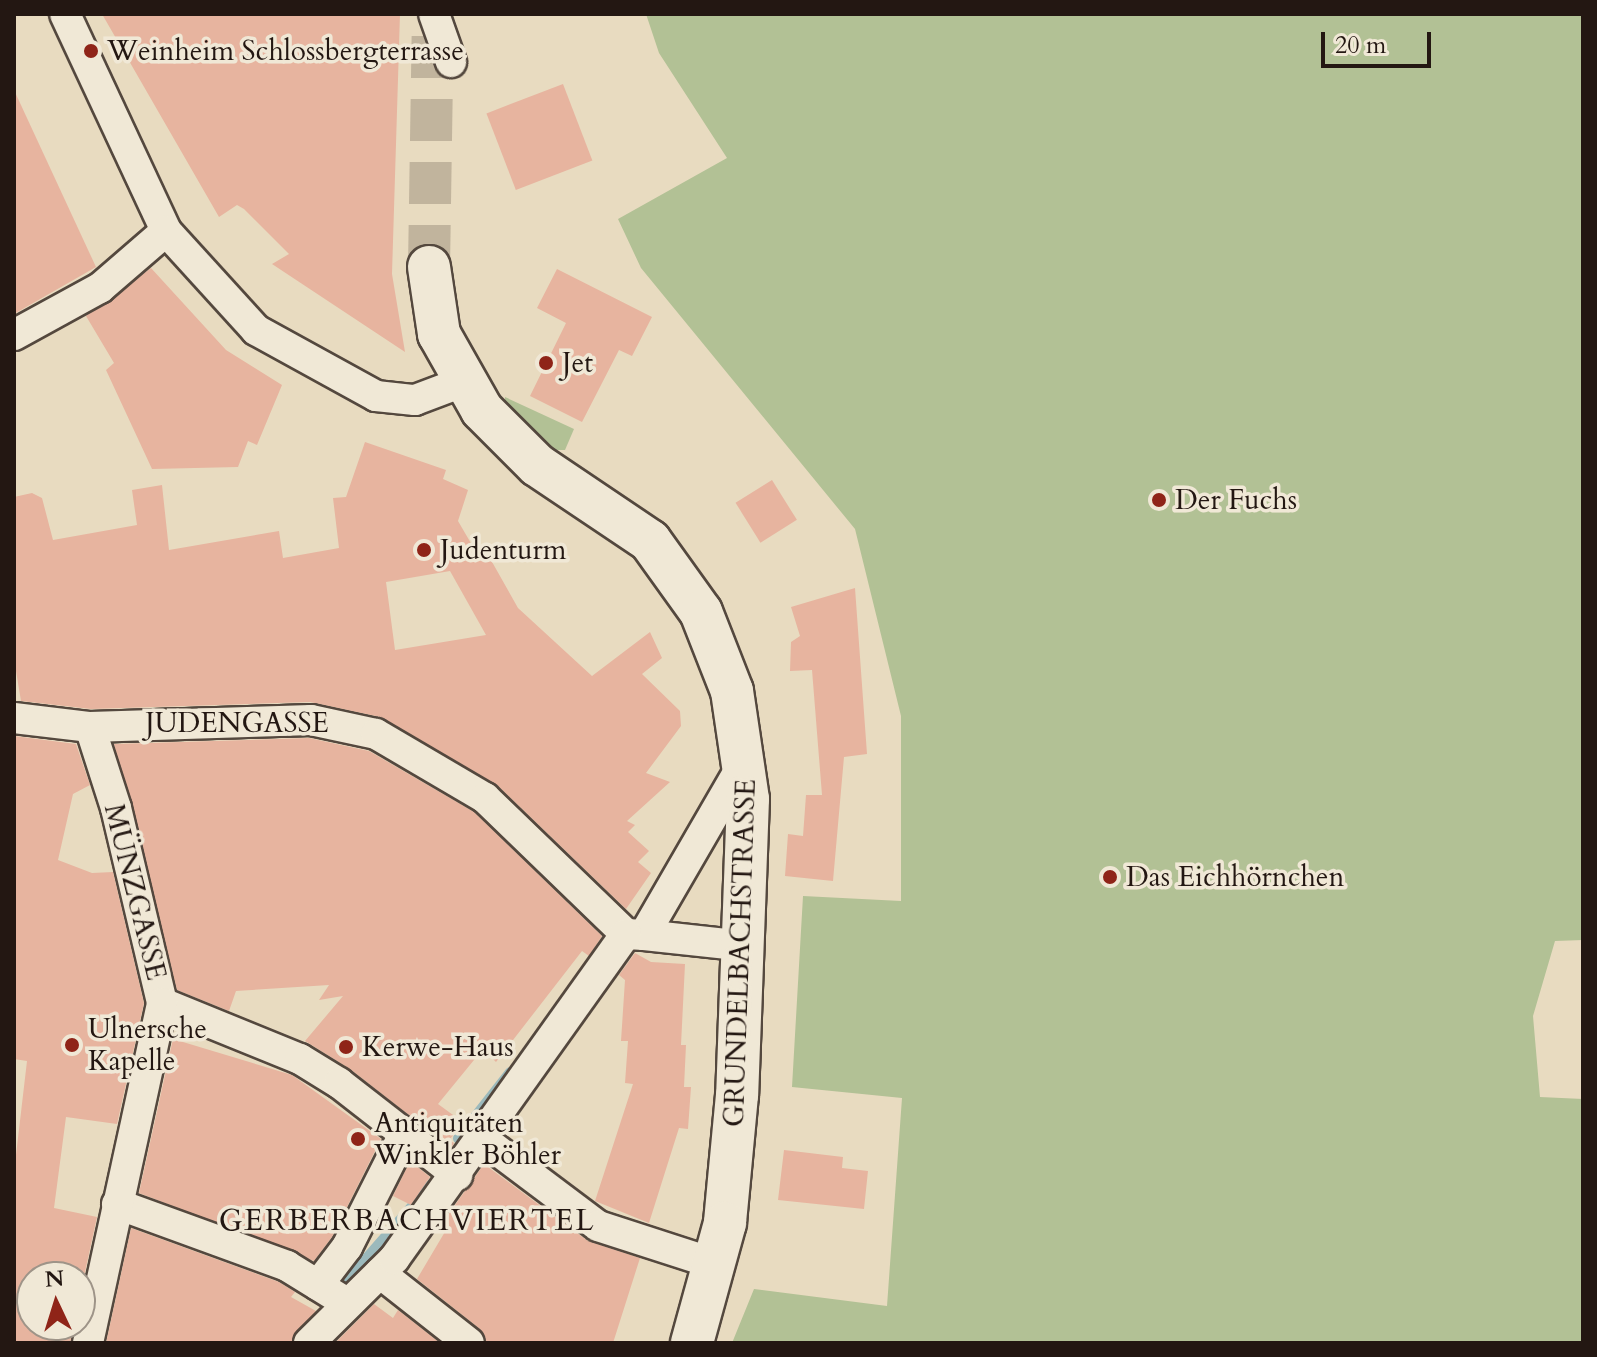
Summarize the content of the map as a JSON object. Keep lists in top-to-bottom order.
{
  "streets": {
    "main road": ["GRUNDELBACHSTRASSE"],
    "street": ["JUDENGASSE", "MÜNZGASSE"]
  },
  "crossings": [
    ["JUDENGASSE", "MÜNZGASSE"]
  ],
  "districts": ["GERBERBACHVIERTEL"],
  "places": [
    "Weinheim Schlossbergterrasse",
    "Jet",
    "Der Fuchs",
    "Judenturm",
    "Das Eichhörnchen",
    "Ulnersche Kapelle",
    "Kerwe-Haus",
    "Antiquitäten Winkler Böhler"
  ],
  "scale_bar": "20 m",
  "north": "top"
}
